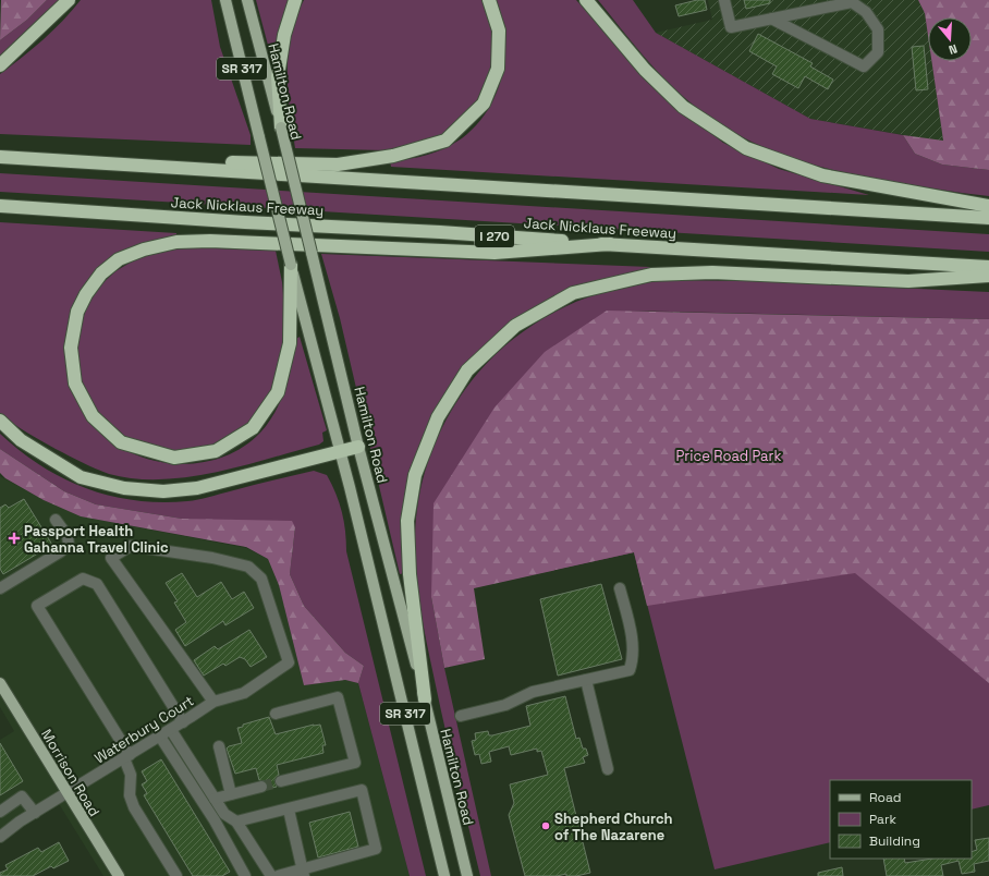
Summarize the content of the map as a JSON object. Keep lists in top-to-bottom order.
{
  "streets": {
    "highway": ["Jack Nicklaus Freeway", "I 270"],
    "main road": ["SR 317", "Hamilton Road", "Morrison Road"],
    "street": ["Waterbury Court"]
  },
  "crossings": [
    ["Waterbury Court", "Morrison Road"]
  ],
  "parks": ["Price Road Park"],
  "places": {
    "health": ["Passport Health Gahanna Travel Clinic"],
    "other": ["Shepherd Church of The Nazarene"]
  },
  "legend": ["Road", "Park", "Building"],
  "north": "bottom"
}
